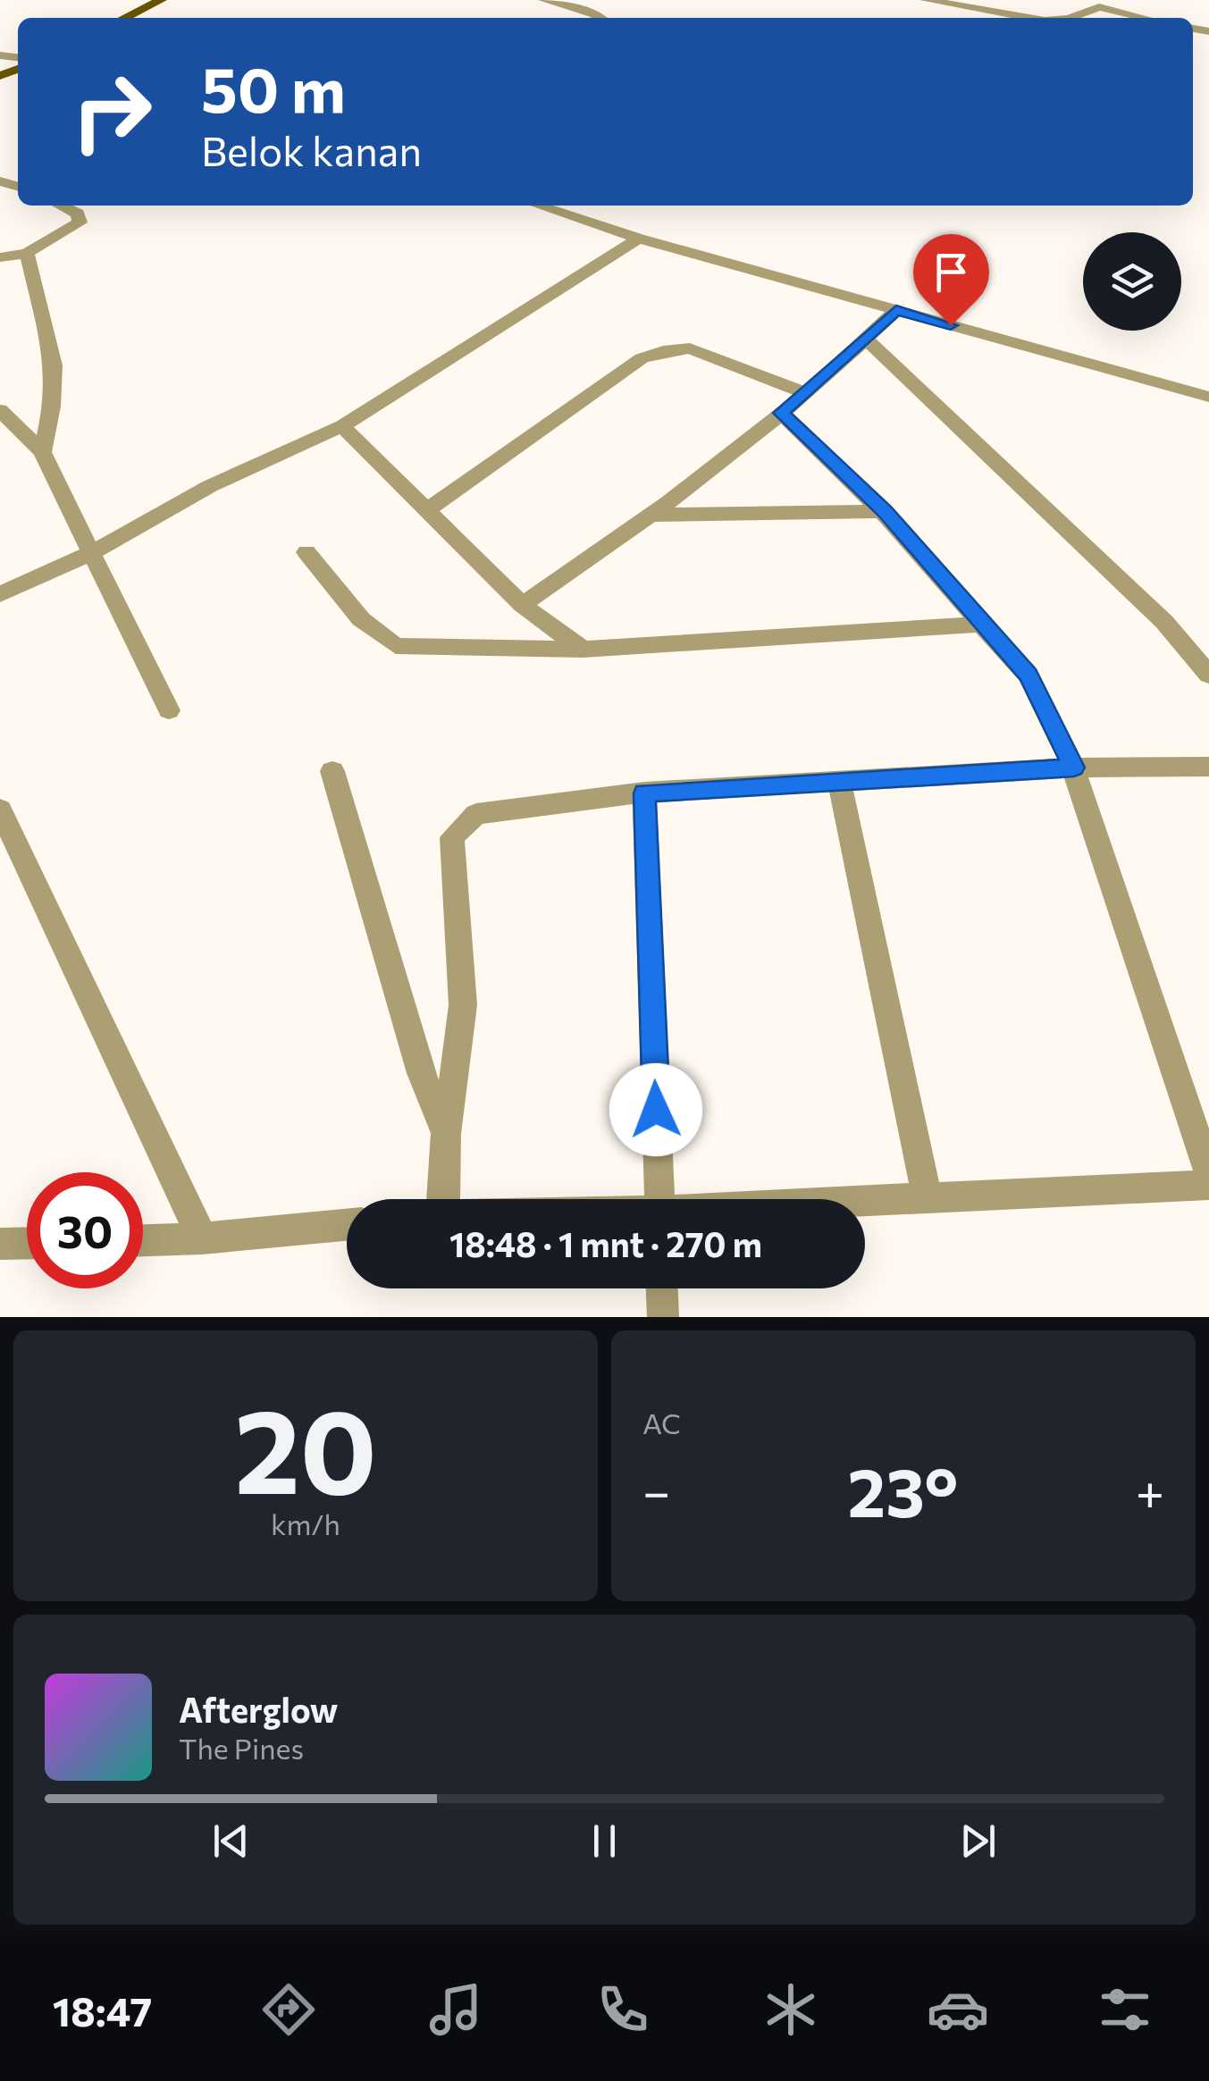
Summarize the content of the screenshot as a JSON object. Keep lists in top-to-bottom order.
{
  "page": {
    "turn": ["50 m", "Belok kanan"],
    "limit": "30",
    "trip": "18:48 · 1 mnt · 270 m",
    "tile": [
      ["20", "km/h"],
      "AC"
    ],
    "heat": ["−", "23°", "+"],
    "song": ["Afterglow", "The Pines"],
    "tabs": "18:47"
  }
}
